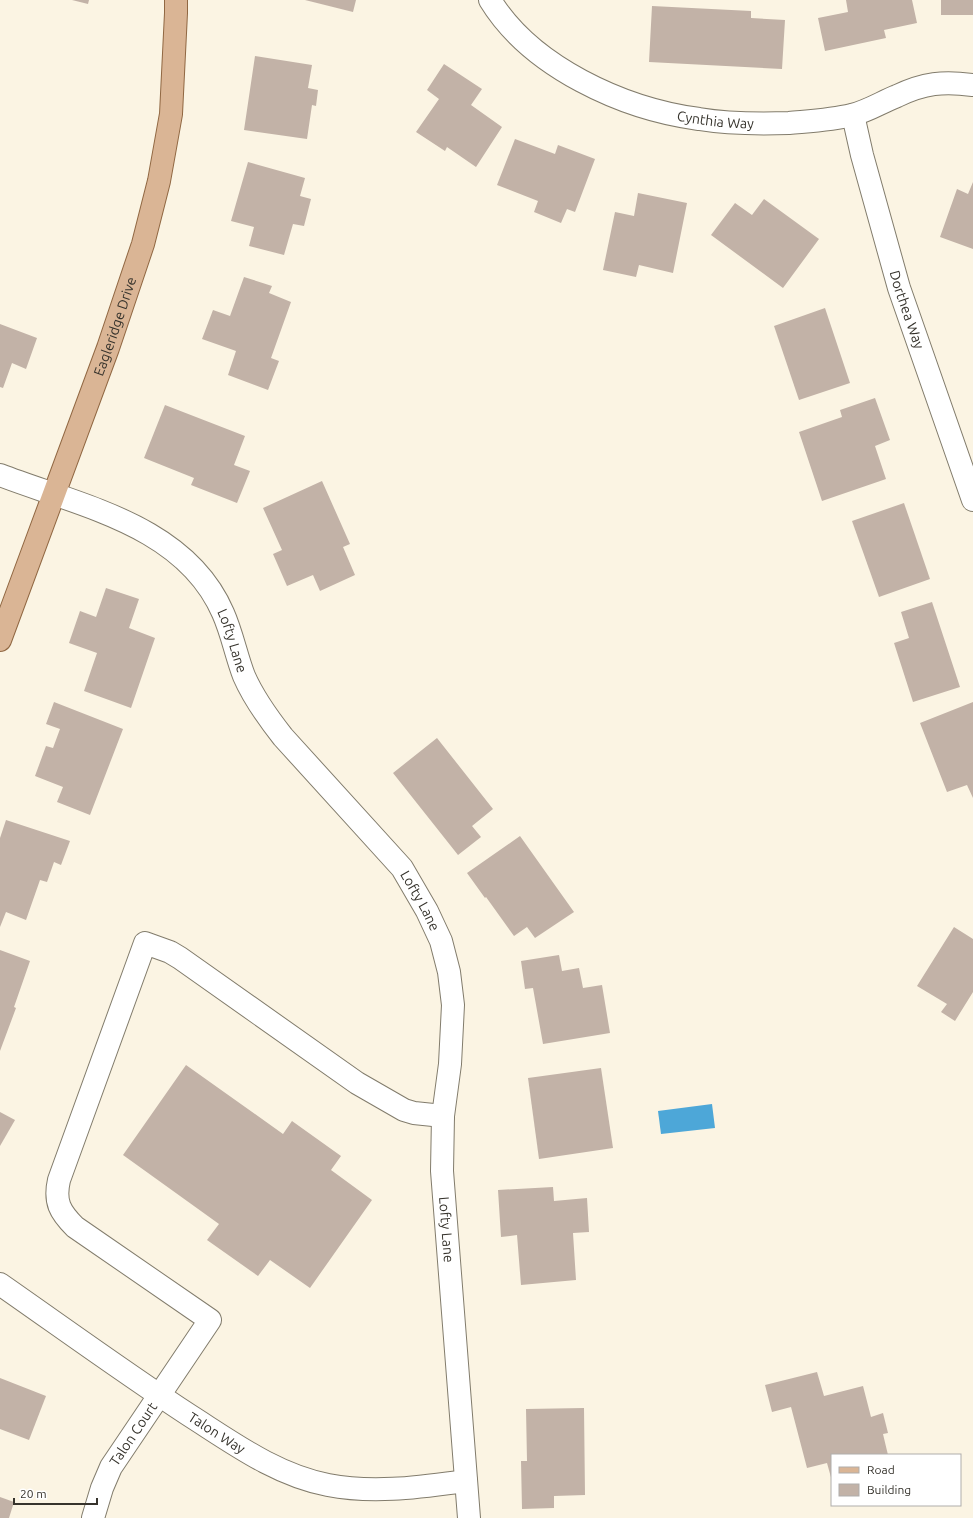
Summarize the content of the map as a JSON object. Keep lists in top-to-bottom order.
{
  "streets": {
    "main road": ["Eagleridge Drive"],
    "street": [
      "Cynthia Way",
      "Dorthea Way",
      "Lofty Lane",
      "Talon Way",
      "Talon Court"
    ]
  },
  "crossings": [
    ["Cynthia Way", "Dorthea Way"],
    ["Eagleridge Drive", "Lofty Lane"],
    ["Lofty Lane", "Talon Way"],
    ["Lofty Lane", "Talon Court"],
    ["Talon Way", "Talon Court"]
  ],
  "legend": ["Road", "Building"],
  "scale_bar": "20 m"
}
